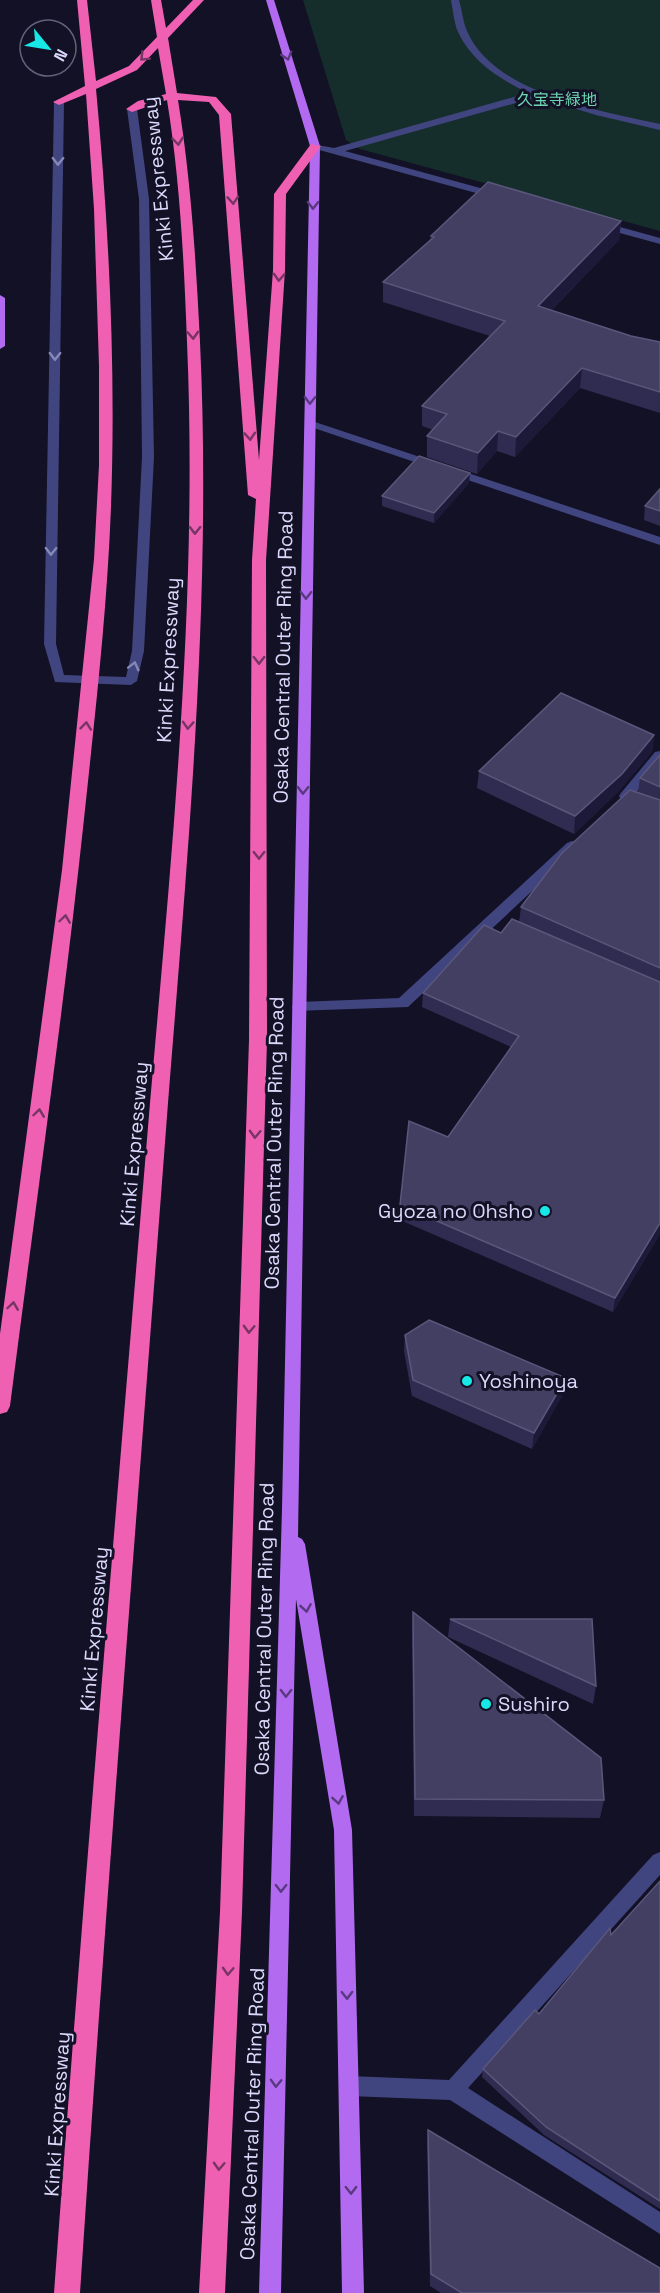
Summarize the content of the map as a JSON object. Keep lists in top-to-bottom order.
{
  "streets": {
    "highway": ["Kinki Expressway"],
    "main road": ["Osaka Central Outer Ring Road"]
  },
  "parks": ["久宝寺緑地"],
  "places": ["Gyoza no Ohsho", "Yoshinoya", "Sushiro"],
  "north": "bottom right"
}
